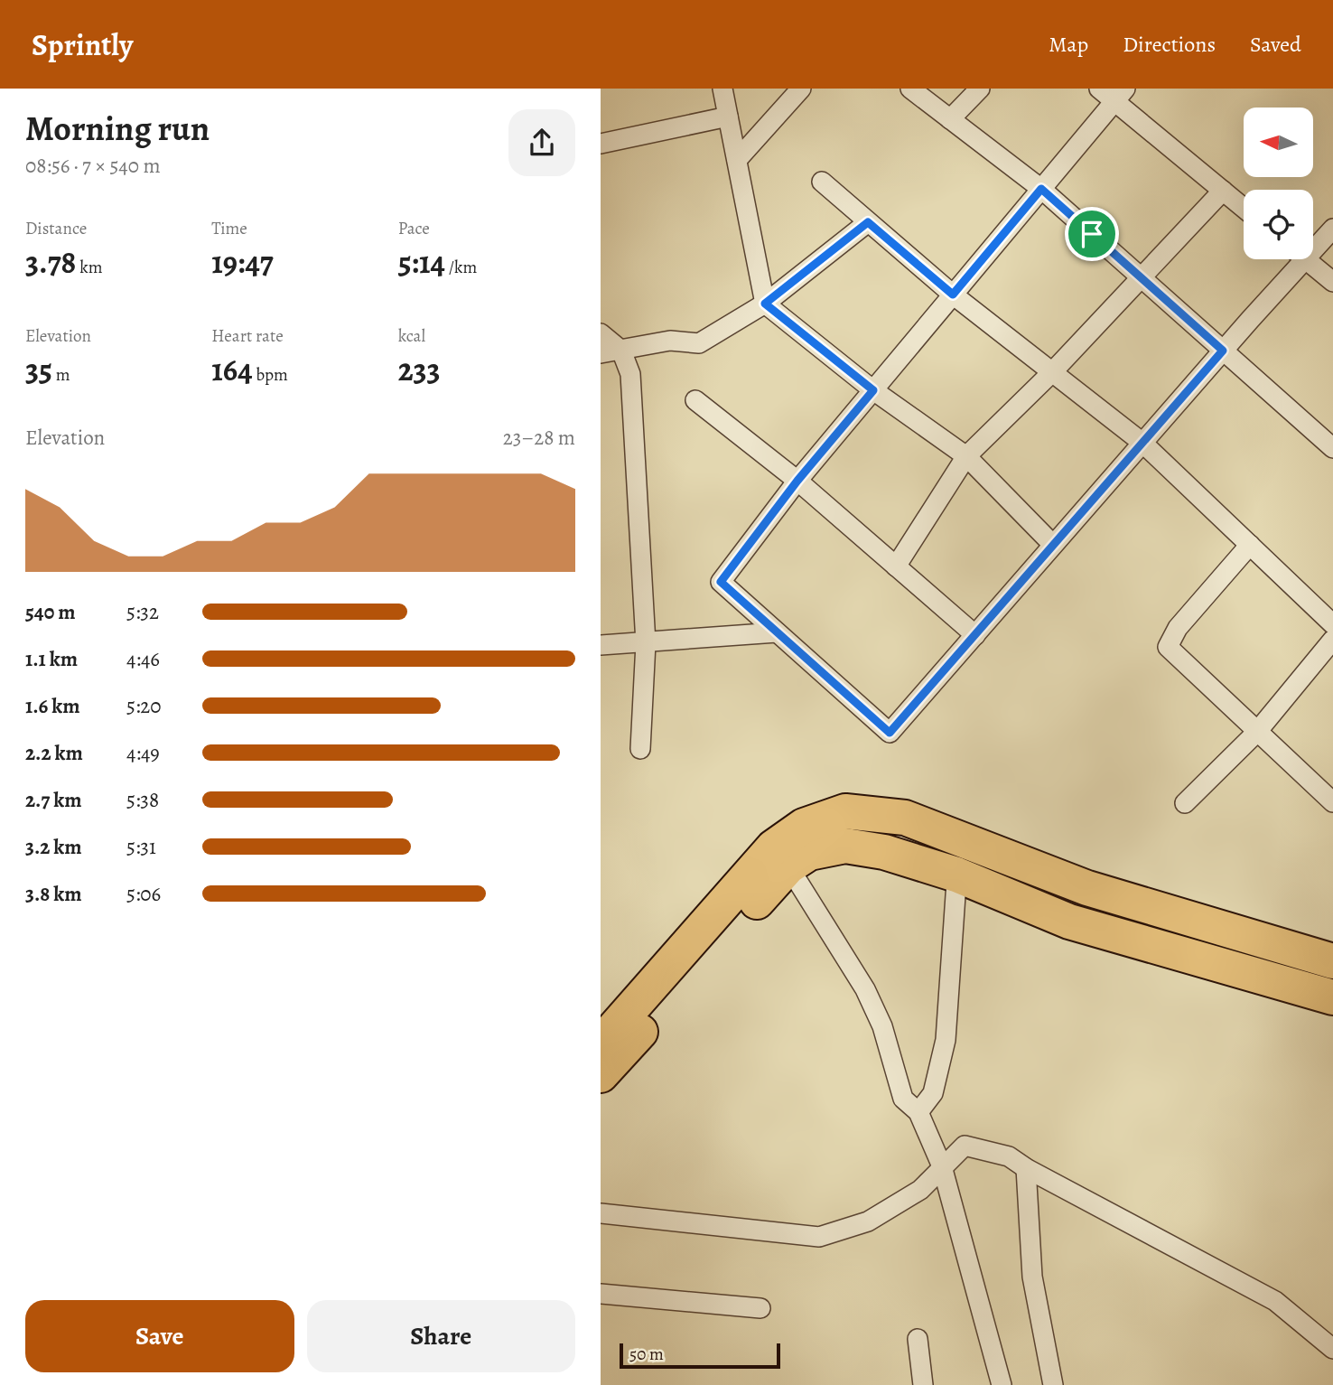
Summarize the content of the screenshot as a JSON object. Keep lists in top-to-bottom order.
{
  "scale_bar": "50 m",
  "north": "left",
  "page": {
    "header": "Sprintly",
    "nav": ["Map", "Directions", "Saved"],
    "heading": ["Morning run", "08:56 · 7 × 540 m"],
    "stats": [
      ["Distance", "3.78 km"],
      ["Time", "19:47"],
      ["Pace", "5:14 /km"],
      ["Elevation", "35 m"],
      ["Heart rate", "164 bpm"],
      ["kcal", "233"]
    ],
    "chart": ["Elevation", "23–28 m"],
    "list": [
      {
        "name": "540 m",
        "note": "5:32"
      },
      {
        "name": "1.1 km",
        "note": "4:46"
      },
      {
        "name": "1.6 km",
        "note": "5:20"
      },
      {
        "name": "2.2 km",
        "note": "4:49"
      },
      {
        "name": "2.7 km",
        "note": "5:38"
      },
      {
        "name": "3.2 km",
        "note": "5:31"
      },
      {
        "name": "3.8 km",
        "note": "5:06"
      }
    ],
    "buttons": ["Save", "Share"],
    "scale": "50 m"
  }
}
